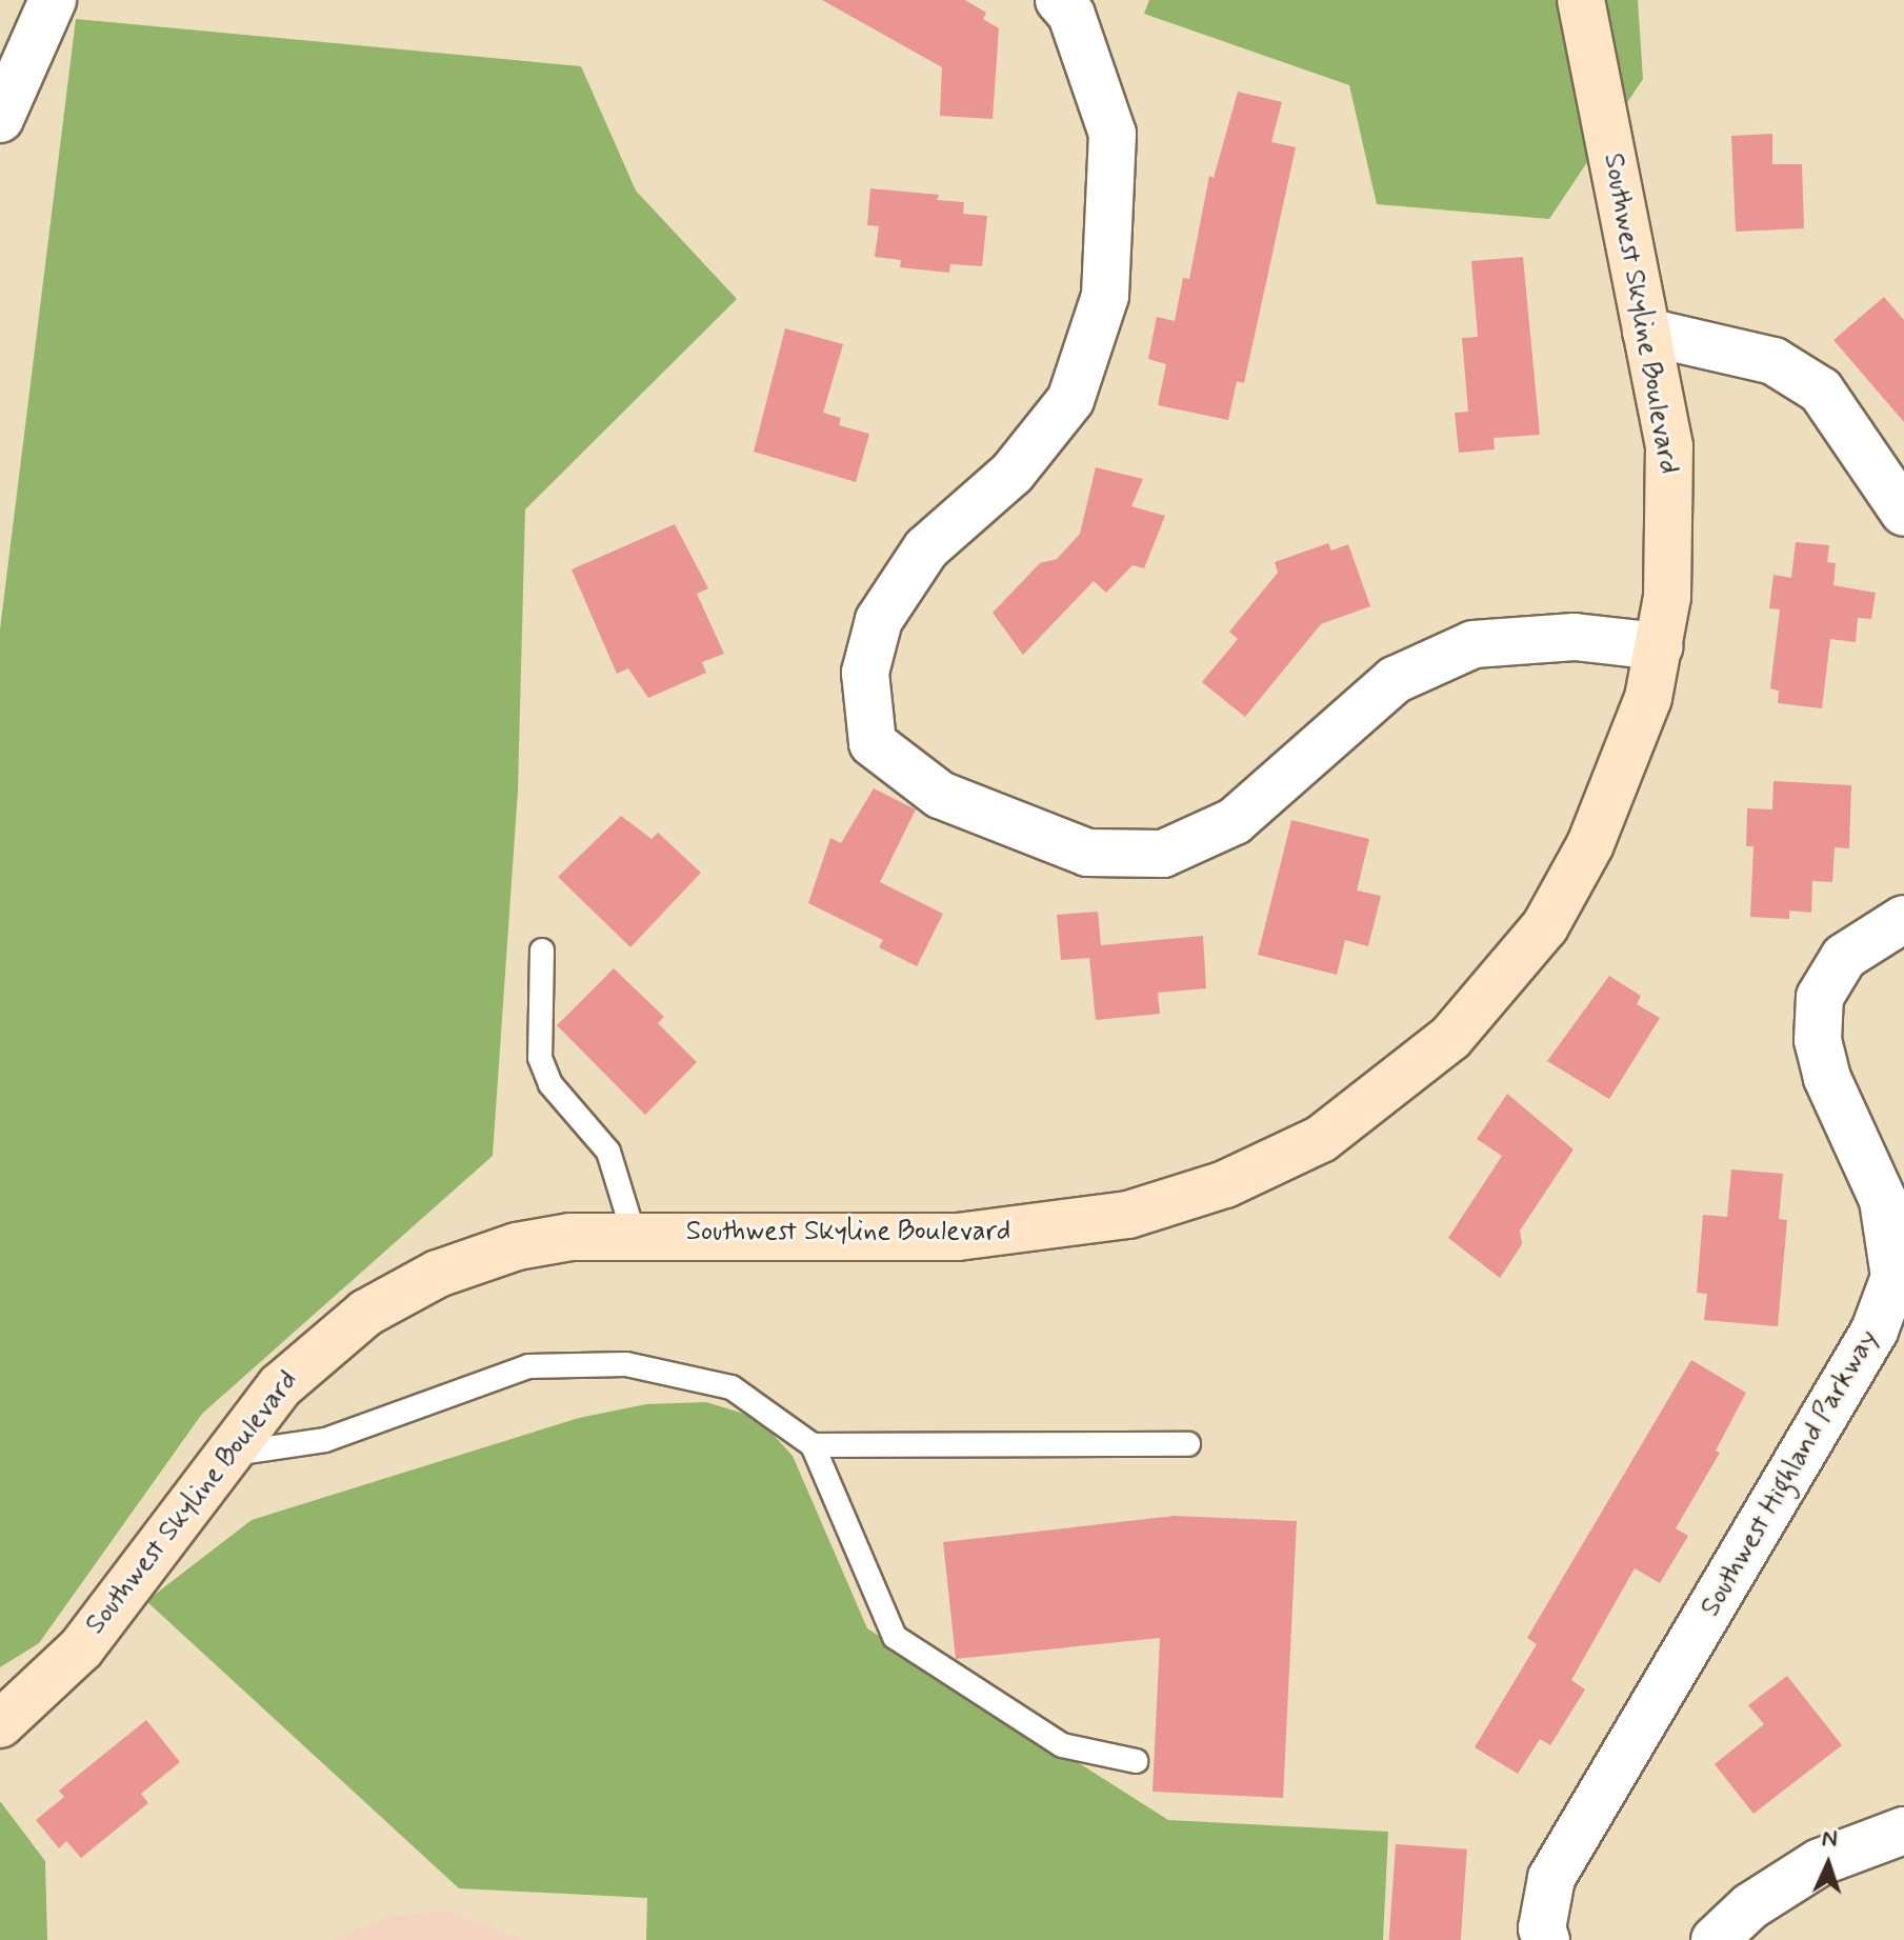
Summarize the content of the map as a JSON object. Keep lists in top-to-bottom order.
{
  "streets": {
    "main road": ["Southwest Skyline Boulevard"],
    "street": ["Southwest Highland Parkway"]
  },
  "north": "top"
}
